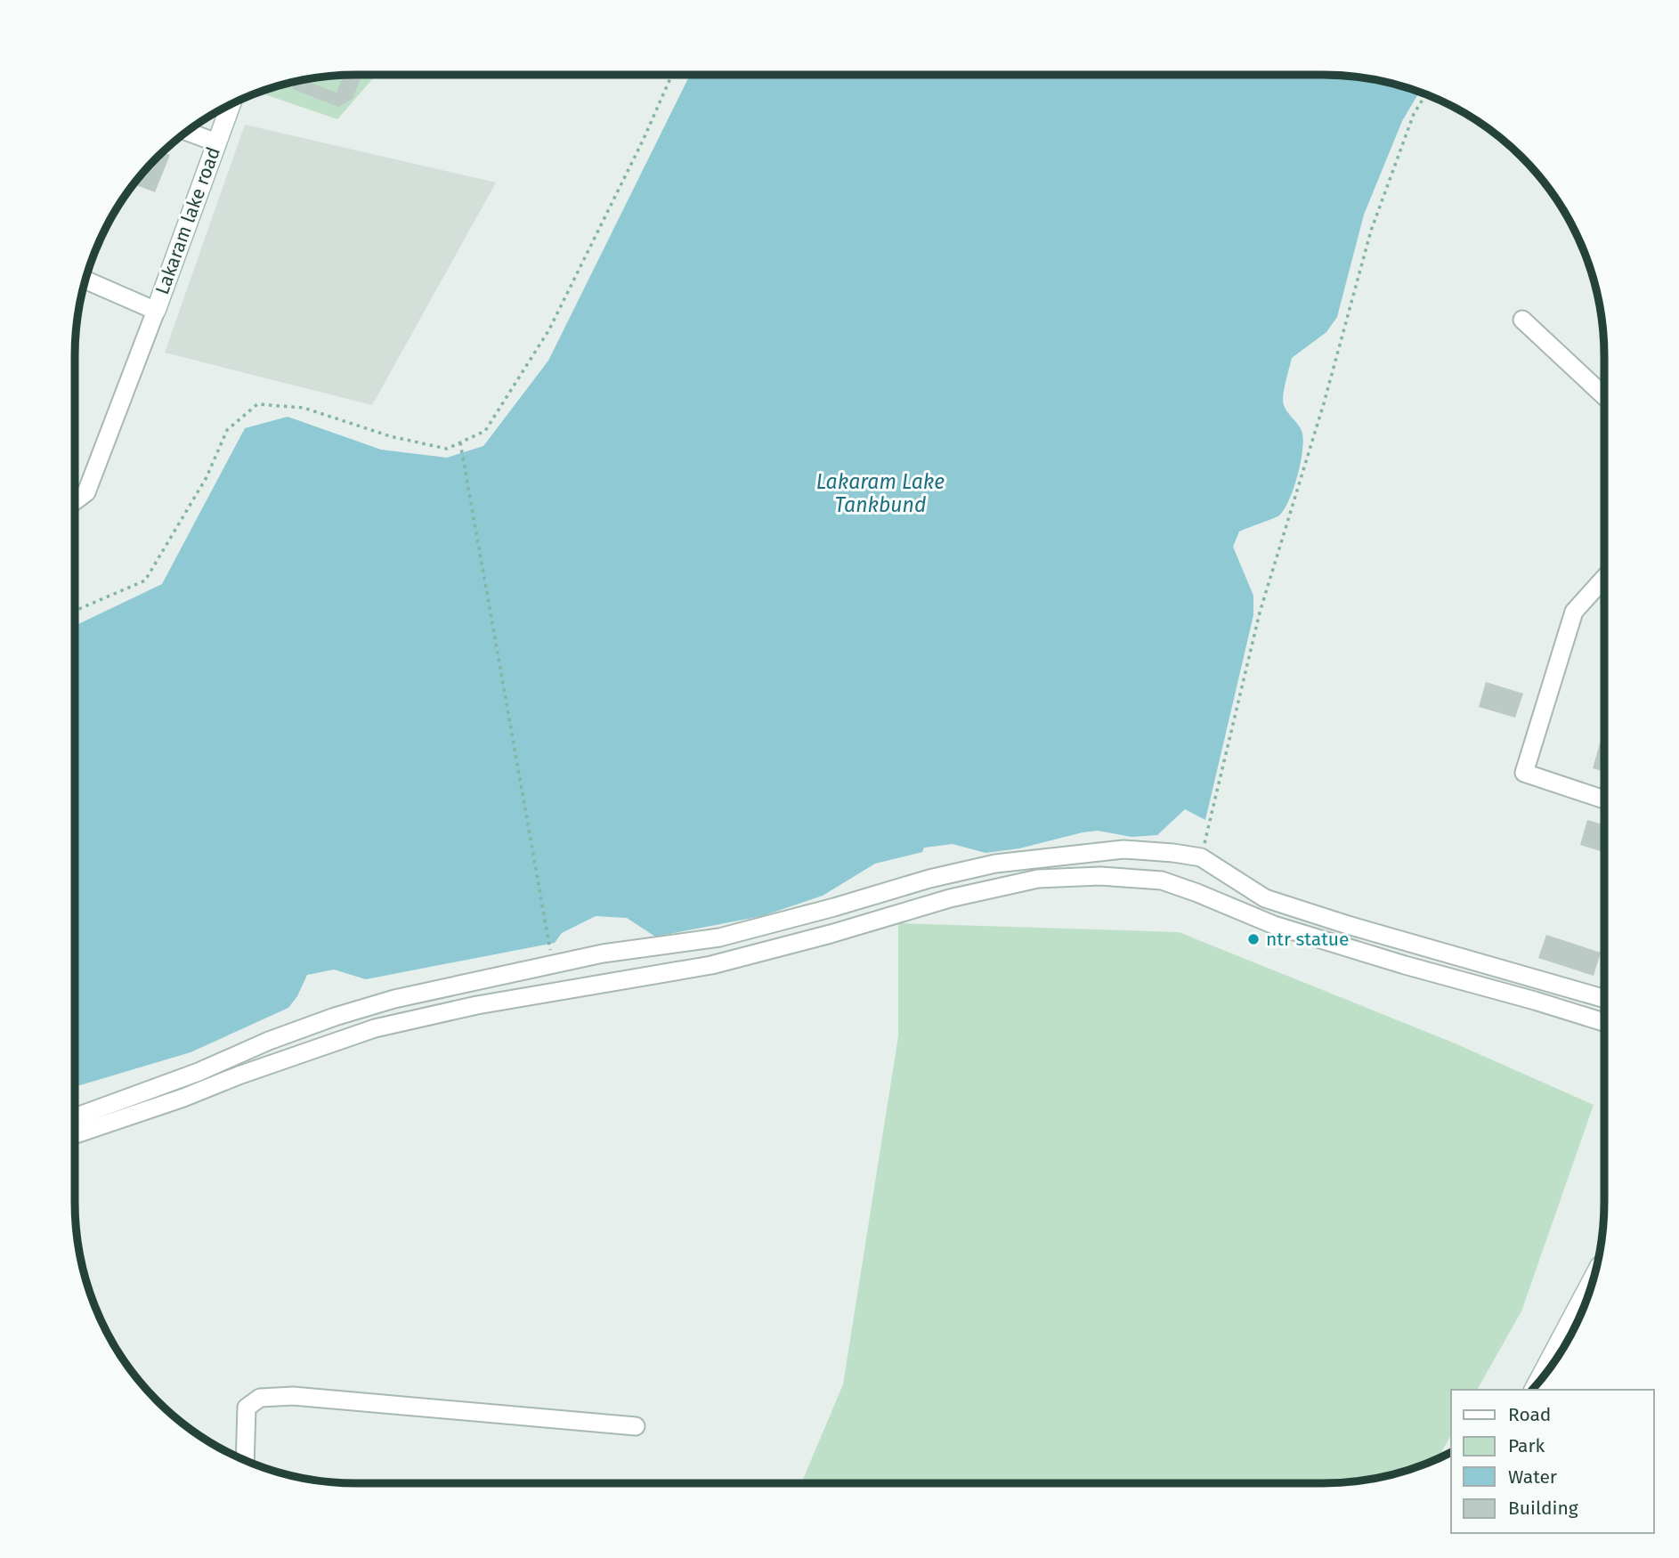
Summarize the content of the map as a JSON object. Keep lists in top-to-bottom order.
{
  "streets": {
    "street": ["Lakaram lake road"]
  },
  "water": ["Lakaram Lake Tankbund"],
  "places": ["ntr statue"],
  "legend": [
    "Road",
    "Park",
    "Water",
    "Building"
  ]
}
